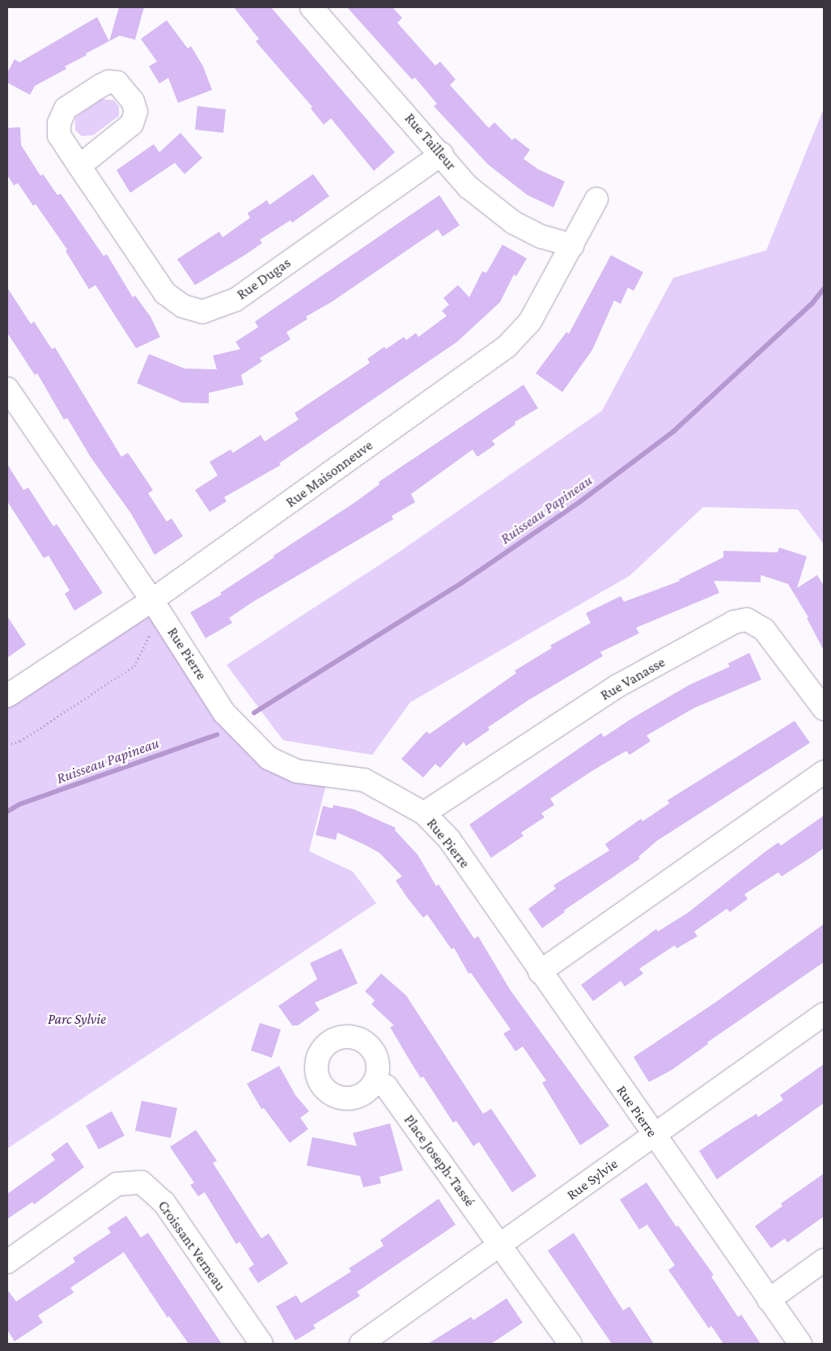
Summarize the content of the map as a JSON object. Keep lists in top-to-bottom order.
{
  "streets": {
    "street": [
      "Rue Tailleur",
      "Rue Dugas",
      "Rue Maisonneuve",
      "Rue Pierre",
      "Rue Vanasse",
      "Place Joseph-Tassé",
      "Rue Sylvie",
      "Croissant Verneau"
    ]
  },
  "crossings": [
    ["Rue Tailleur", "Rue Dugas"],
    ["Rue Tailleur", "Rue Maisonneuve"],
    ["Rue Maisonneuve", "Rue Pierre"],
    ["Rue Pierre", "Rue Vanasse"],
    ["Rue Pierre", "Rue Sylvie"],
    ["Place Joseph-Tassé", "Rue Sylvie"]
  ],
  "water": ["Ruisseau Papineau"],
  "parks": ["Parc Sylvie"]
}
